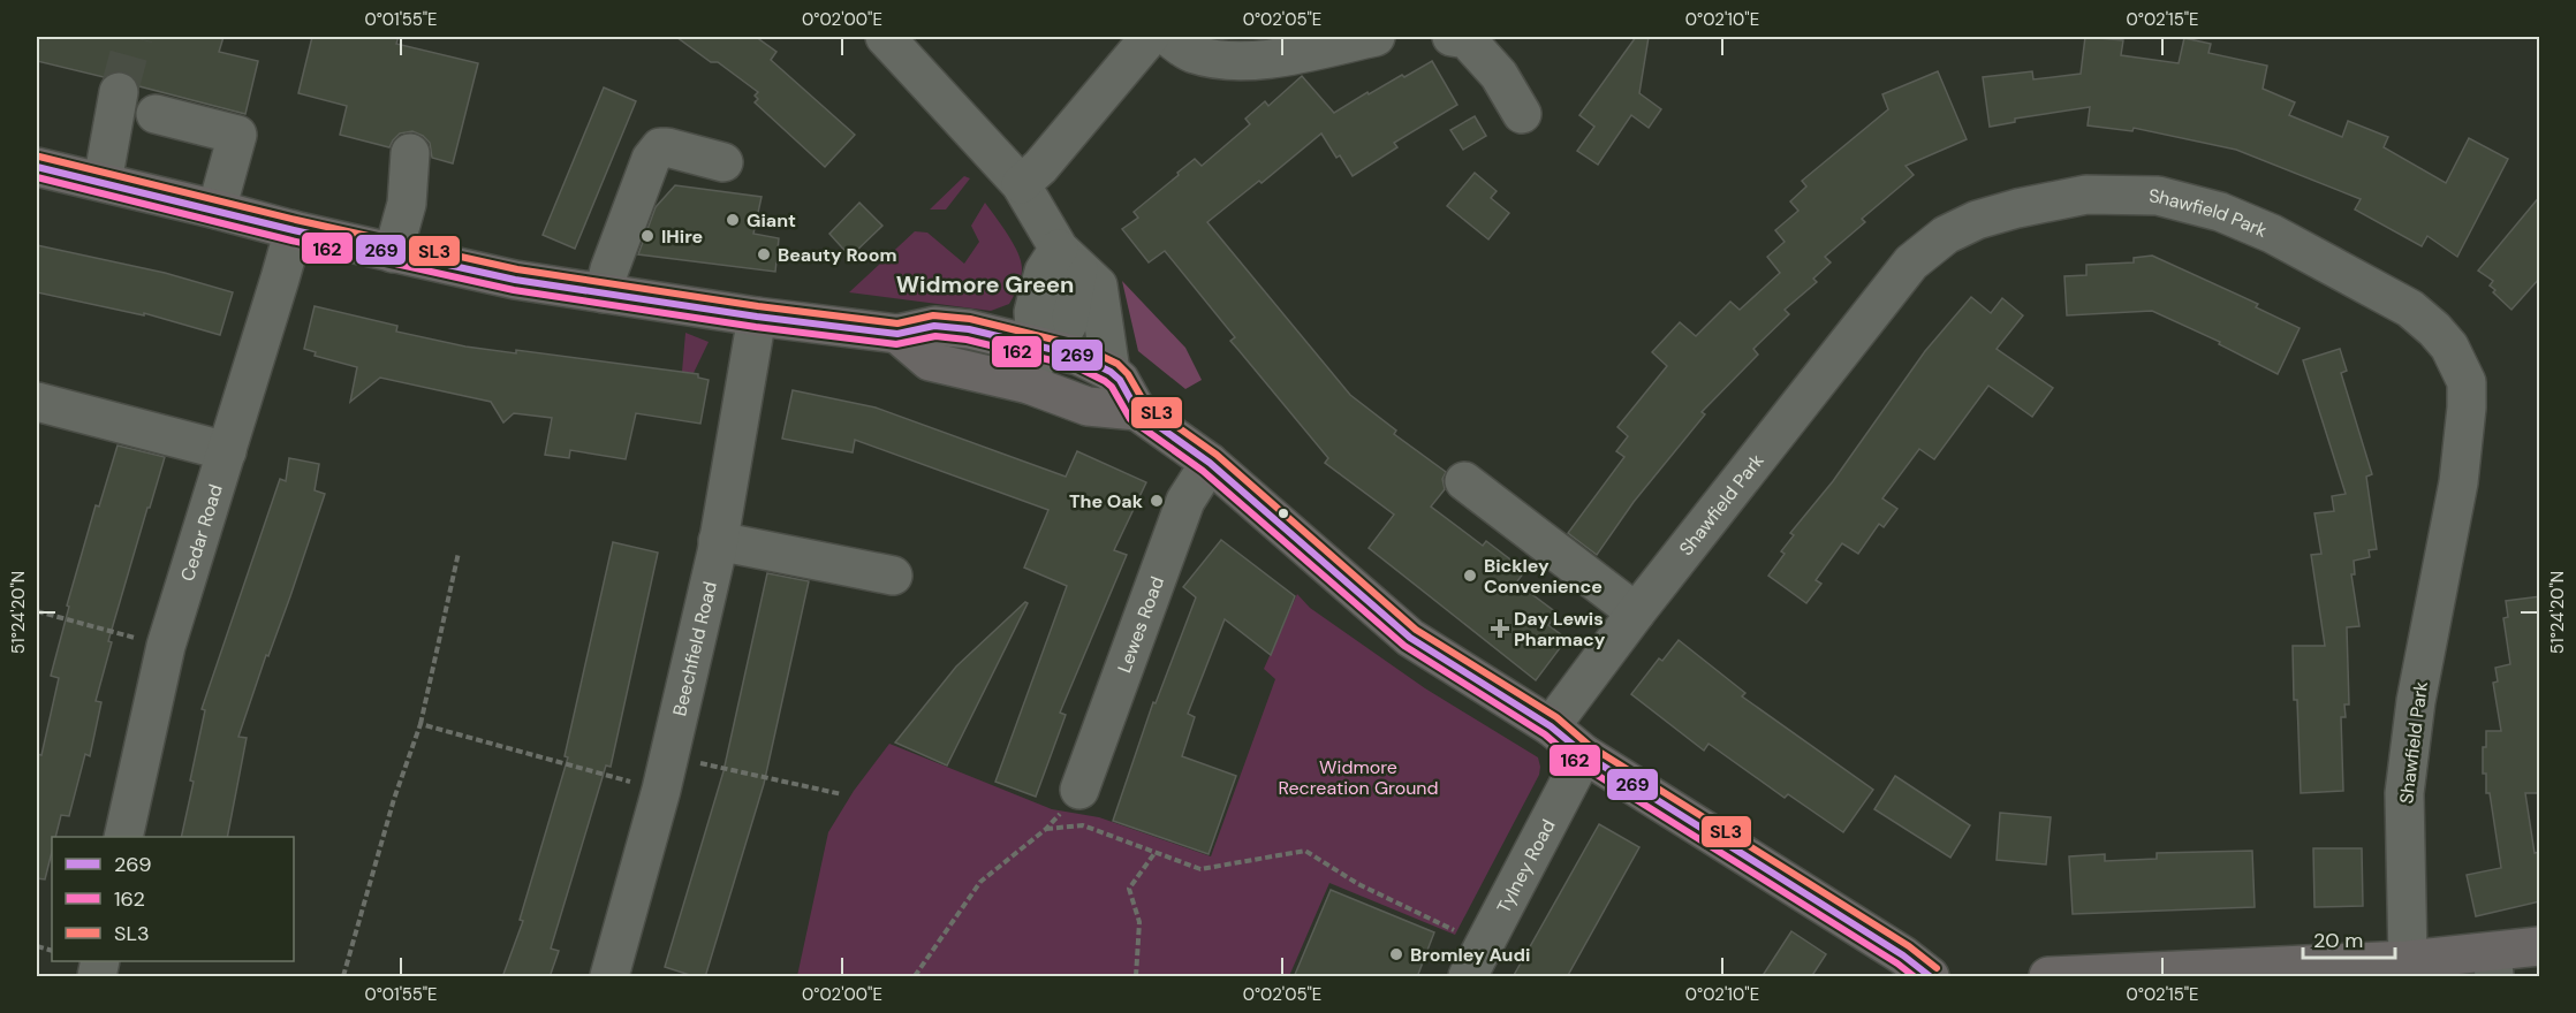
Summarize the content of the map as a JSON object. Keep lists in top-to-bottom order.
{
  "streets": {
    "street": [
      "Shawfield Park",
      "Cedar Road",
      "Lewes Road",
      "Beechfield Road",
      "Tylney Road"
    ]
  },
  "districts": ["Widmore Green"],
  "parks": ["Widmore Recreation Ground"],
  "places": {
    "other": [
      "Giant",
      "IHire",
      "Beauty Room",
      "The Oak",
      "Bickley Convenience",
      "Bromley Audi"
    ],
    "health": ["Day Lewis Pharmacy"]
  },
  "lines": ["transit line SL3", "transit line 269", "transit line 162"],
  "legend": ["269", "162", "SL3"],
  "scale_bar": "20 m",
  "coordinates": [
    "0°01'55\"E",
    "0°02'00\"E",
    "0°02'05\"E",
    "0°02'10\"E",
    "0°02'15\"E",
    "51°24'20\"N"
  ]
}
